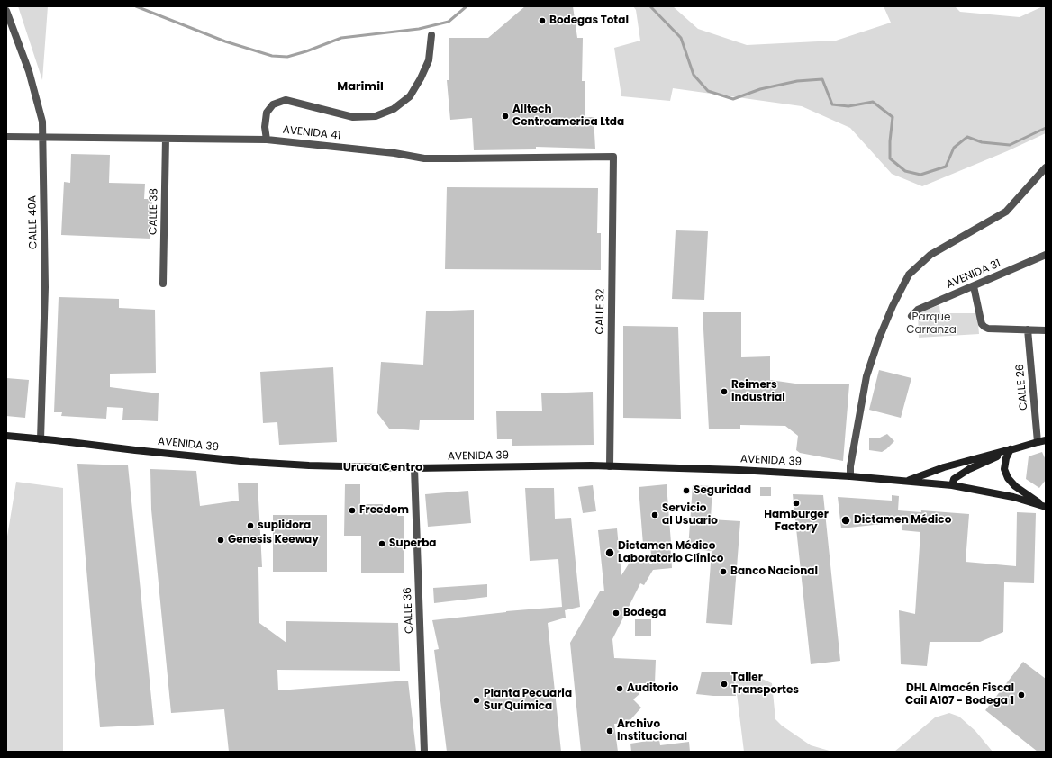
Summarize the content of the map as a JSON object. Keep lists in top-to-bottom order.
{
  "streets": {
    "main road": ["AVENIDA 39"],
    "street": [
      "AVENIDA 41",
      "CALLE 38",
      "CALLE 40A",
      "AVENIDA 31",
      "CALLE 32",
      "CALLE 26",
      "CALLE 36"
    ]
  },
  "crossings": [
    ["AVENIDA 41", "CALLE 38"],
    ["AVENIDA 41", "CALLE 40A"],
    ["AVENIDA 41", "CALLE 32"],
    ["CALLE 40A", "AVENIDA 39"],
    ["CALLE 32", "AVENIDA 39"],
    ["AVENIDA 39", "CALLE 36"]
  ],
  "districts": ["Marimil", "Uruca Centro"],
  "parks": ["Parque Carranza"],
  "places": [
    "Bodegas Total",
    "Alltech Centroamerica Ltda",
    "Reimers Industrial",
    "Seguridad",
    "Hamburger Factory",
    "Freedom",
    "Servicio al Usuario",
    "Dictamen Médico",
    "suplidora",
    "Genesis Keeway",
    "Superba",
    "Dictamen Médico Laboratorio Clínico",
    "Banco Nacional",
    "Bodega",
    "Taller Transportes",
    "Auditorio",
    "DHL Almacén Fiscal Cail A107 - Bodega 1",
    "Planta Pecuaria Sur Química",
    "Archivo Institucional"
  ]
}
